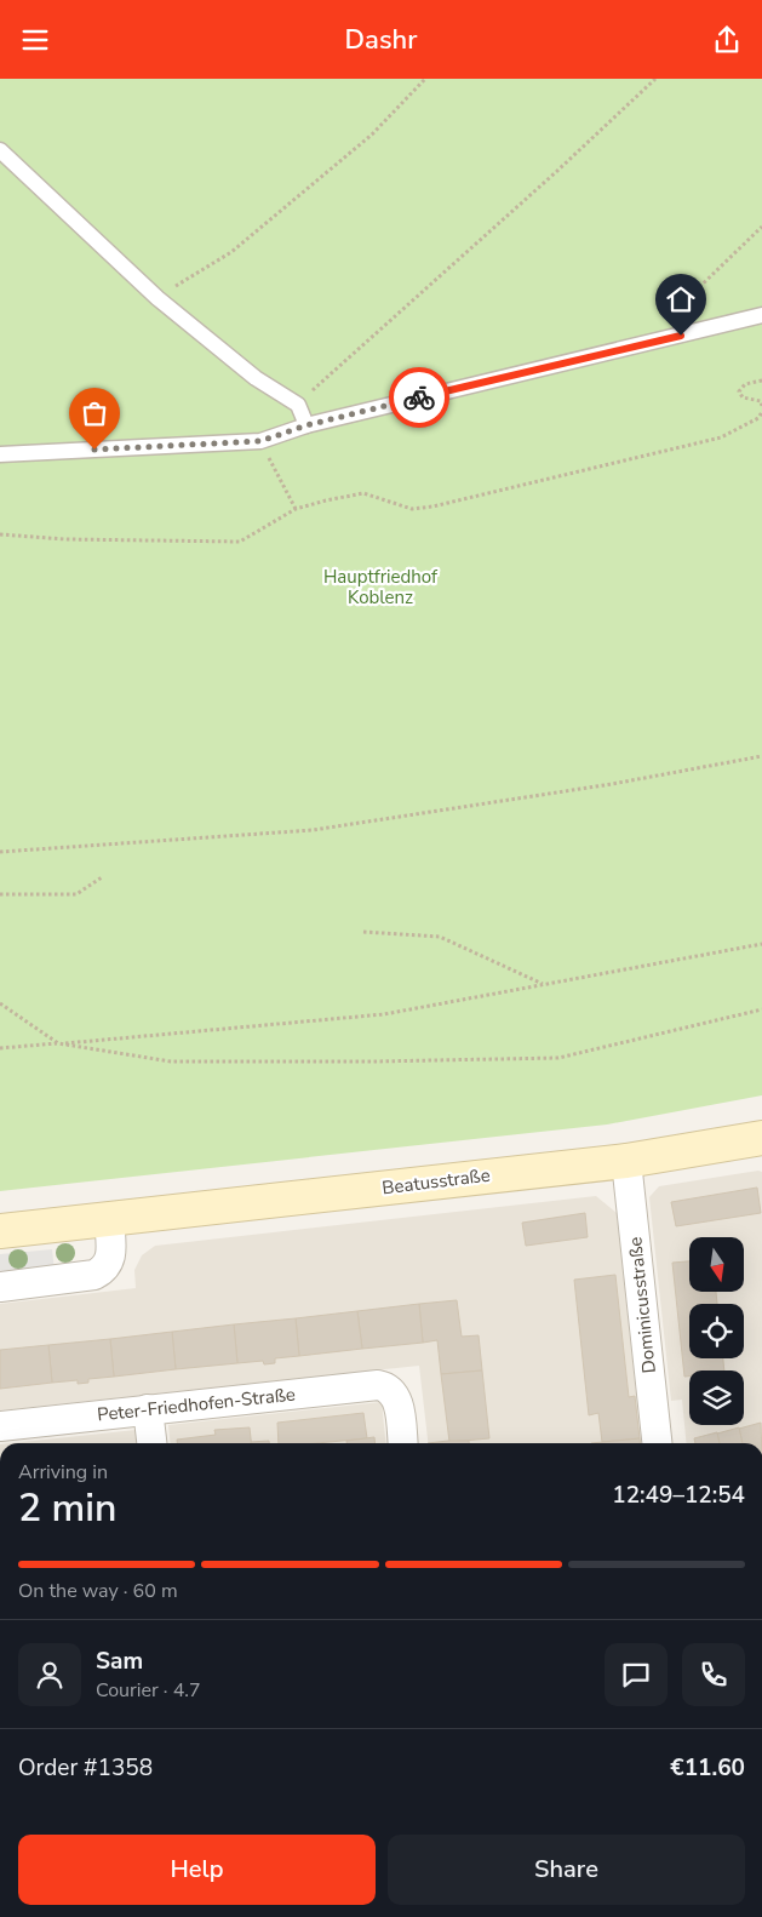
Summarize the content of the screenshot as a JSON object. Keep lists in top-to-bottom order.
{
  "streets": {
    "street": ["Beatusstraße", "Dominicusstraße", "Peter-Friedhofen-Straße"]
  },
  "crossings": [
    ["Beatusstraße", "Dominicusstraße"]
  ],
  "parks": ["Hauptfriedhof Koblenz"],
  "north": "bottom",
  "page": {
    "header": "Dashr",
    "heading": ["2 min", "Arriving in", "12:49–12:54"],
    "panel": [
      "Sam",
      "Courier · 4.7",
      "Order #1358",
      "€11.60"
    ],
    "bar": "On the way · 60 m",
    "buttons": ["Help", "Share"]
  }
}
